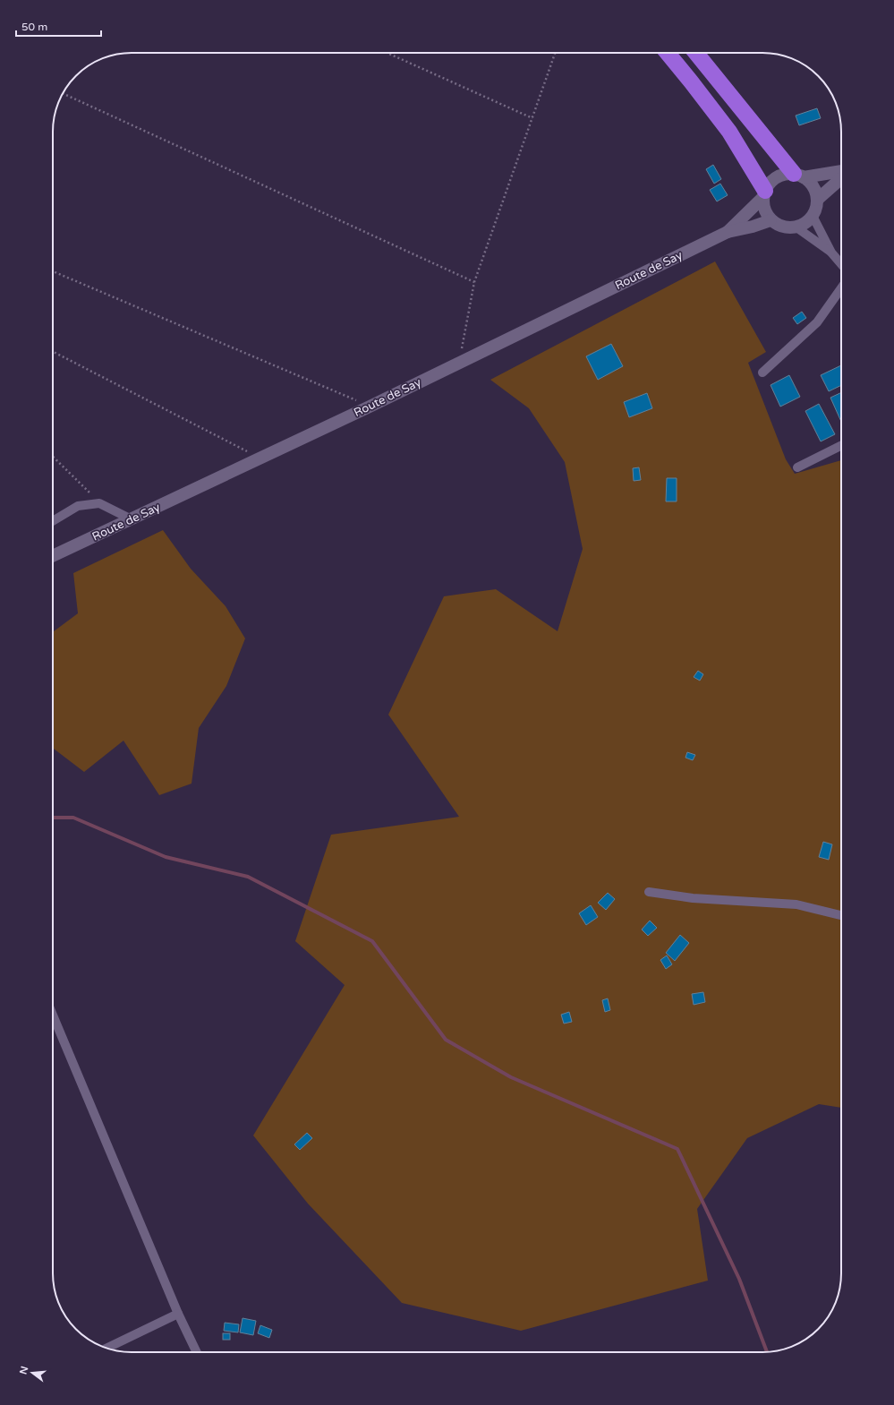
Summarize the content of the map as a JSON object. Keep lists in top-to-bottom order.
{
  "streets": {
    "main road": ["Route de Say"]
  },
  "scale_bar": "50 m",
  "north": "left"
}
